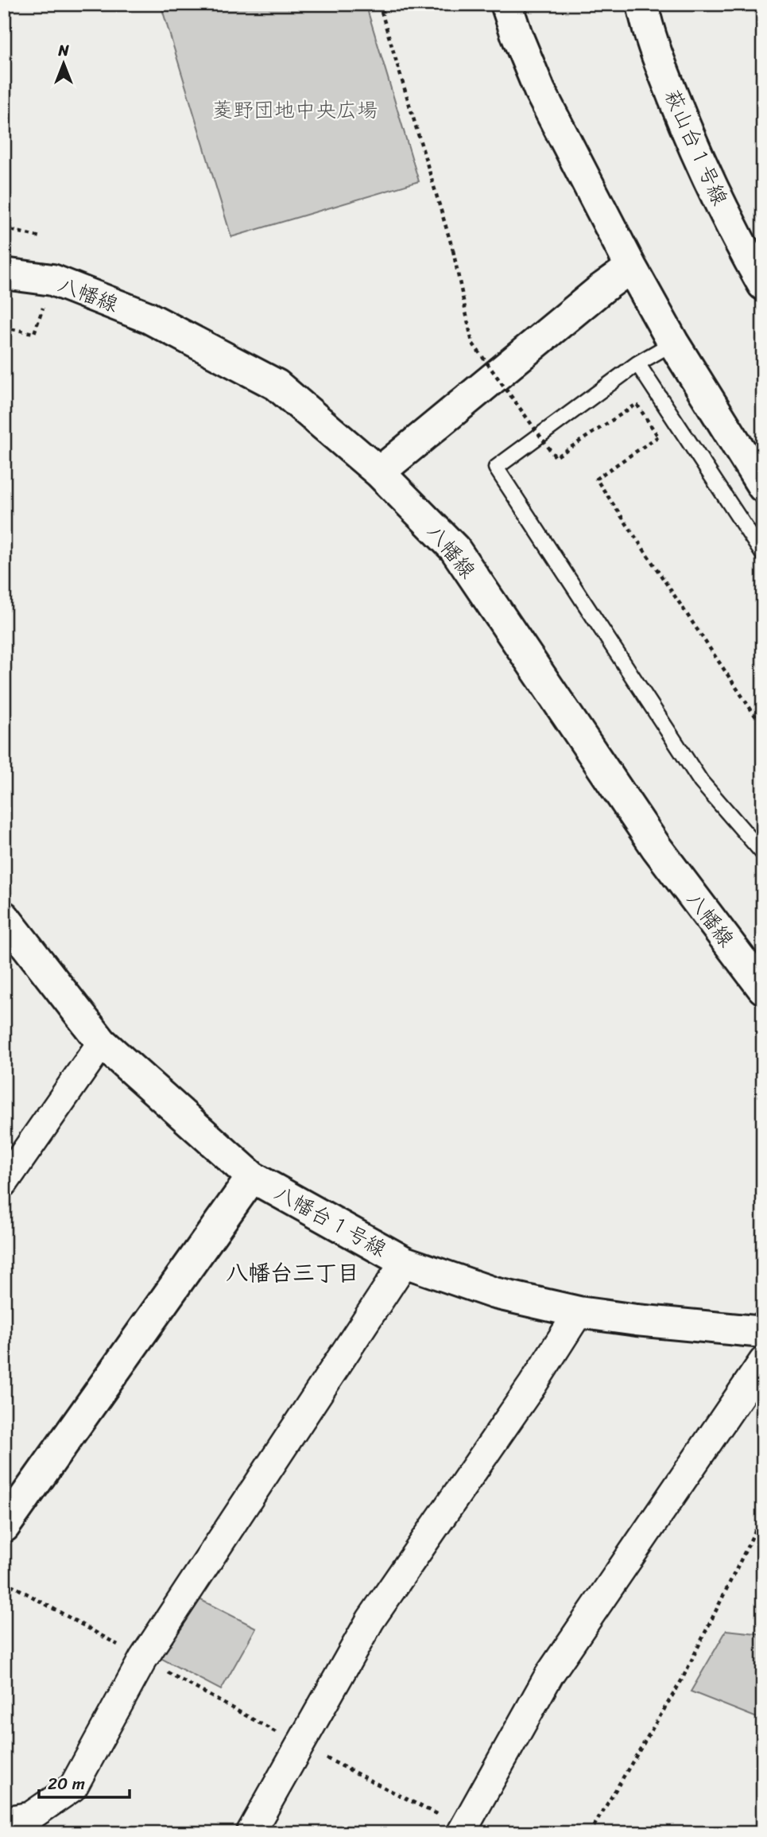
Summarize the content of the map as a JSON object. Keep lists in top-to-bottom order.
{
  "streets": {
    "street": ["萩山台１号線", "八幡線", "八幡台１号線"]
  },
  "districts": ["八幡台三丁目"],
  "parks": ["菱野団地中央広場"],
  "scale_bar": "20 m",
  "north": "top"
}
